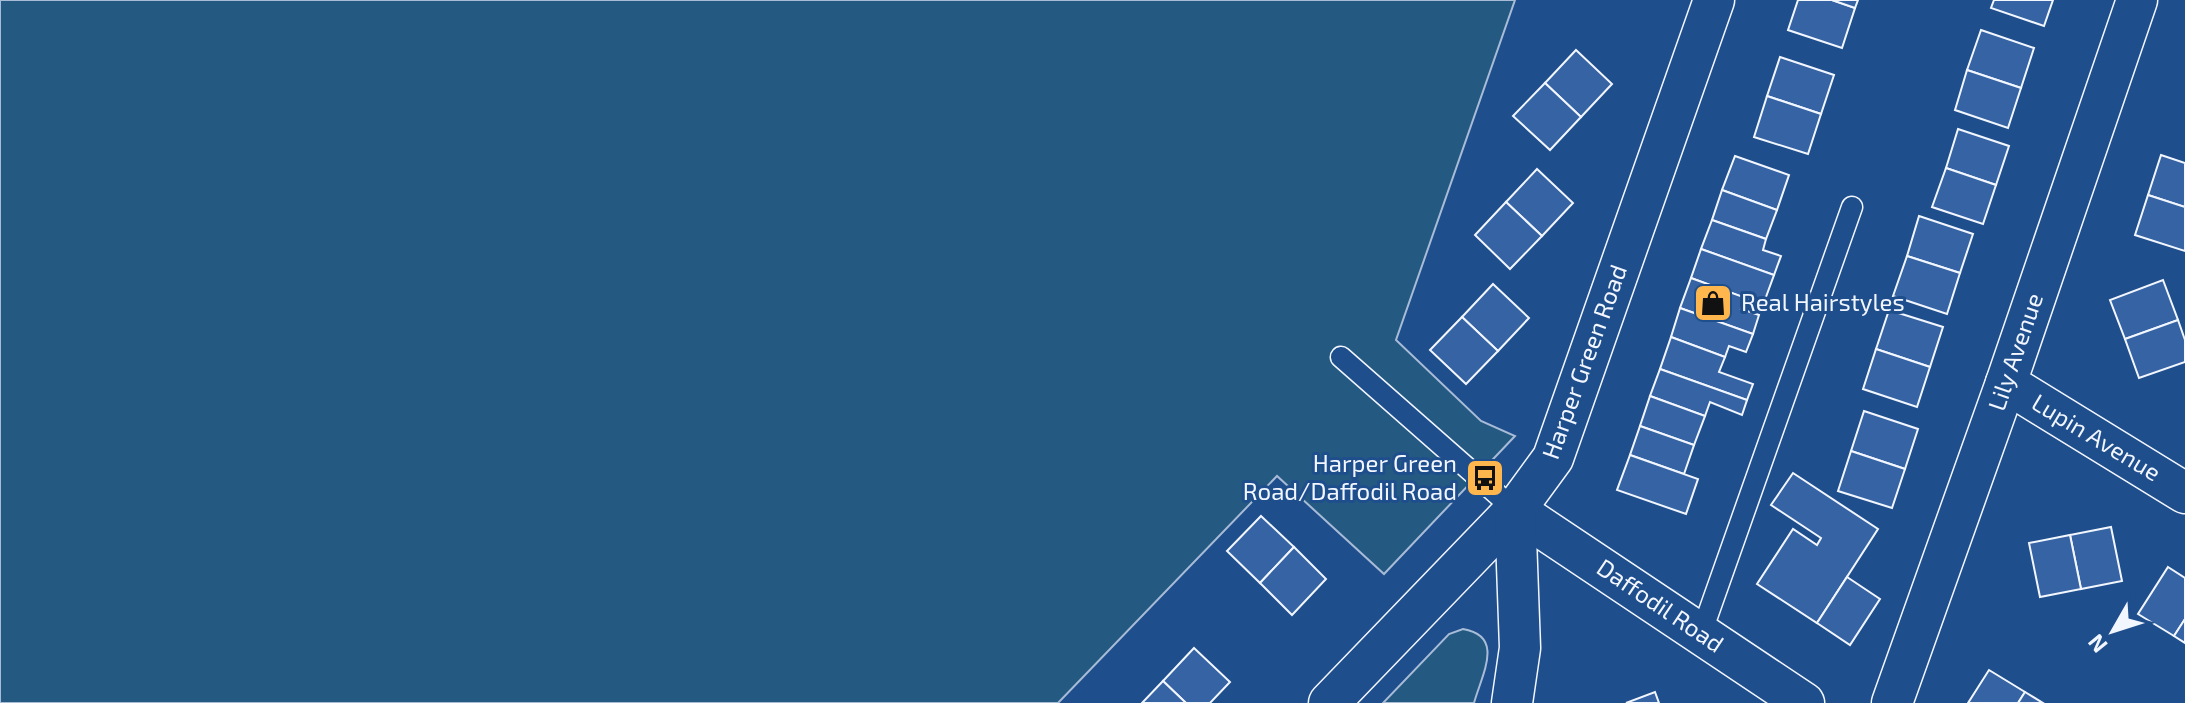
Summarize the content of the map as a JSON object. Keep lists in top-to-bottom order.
{
  "streets": {
    "street": [
      "Lily Avenue",
      "Harper Green Road",
      "Lupin Avenue",
      "Daffodil Road"
    ]
  },
  "crossings": [
    ["Lily Avenue", "Lupin Avenue"],
    ["Harper Green Road", "Daffodil Road"]
  ],
  "places": {
    "shop": ["Real Hairstyles"],
    "bus stop": ["Harper Green Road/Daffodil Road"]
  },
  "north": "bottom left"
}
